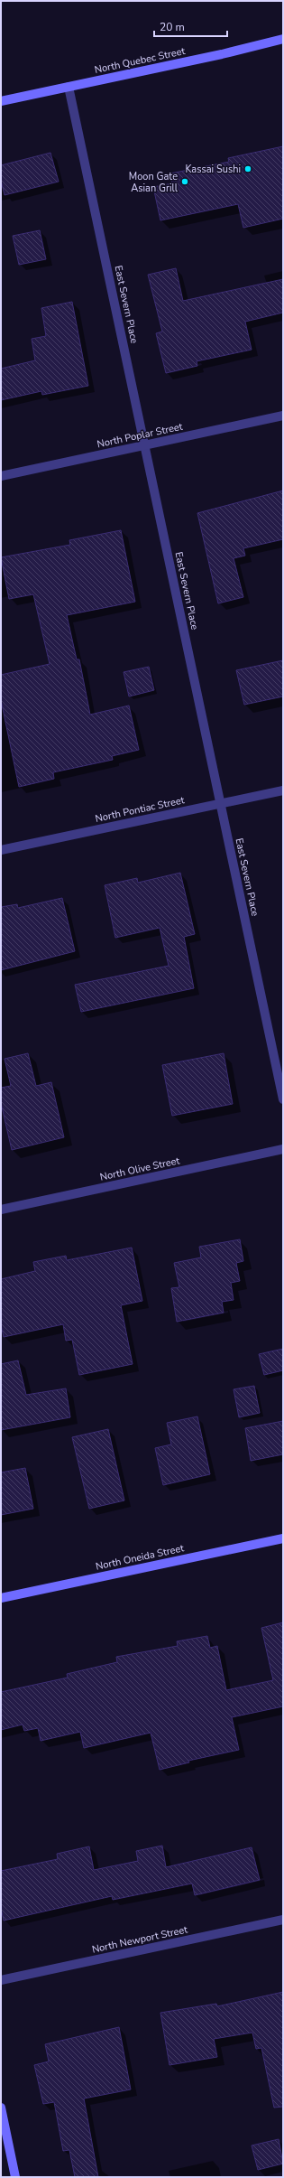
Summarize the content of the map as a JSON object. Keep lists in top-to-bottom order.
{
  "streets": {
    "street": [
      "North Quebec Street",
      "East Severn Place",
      "North Poplar Street",
      "North Pontiac Street",
      "North Olive Street",
      "North Oneida Street",
      "North Newport Street"
    ]
  },
  "crossings": [
    ["North Quebec Street", "East Severn Place"],
    ["East Severn Place", "North Poplar Street"],
    ["East Severn Place", "North Pontiac Street"]
  ],
  "places": ["Kassai Sushi", "Moon Gate Asian Grill"],
  "scale_bar": "20 m"
}
